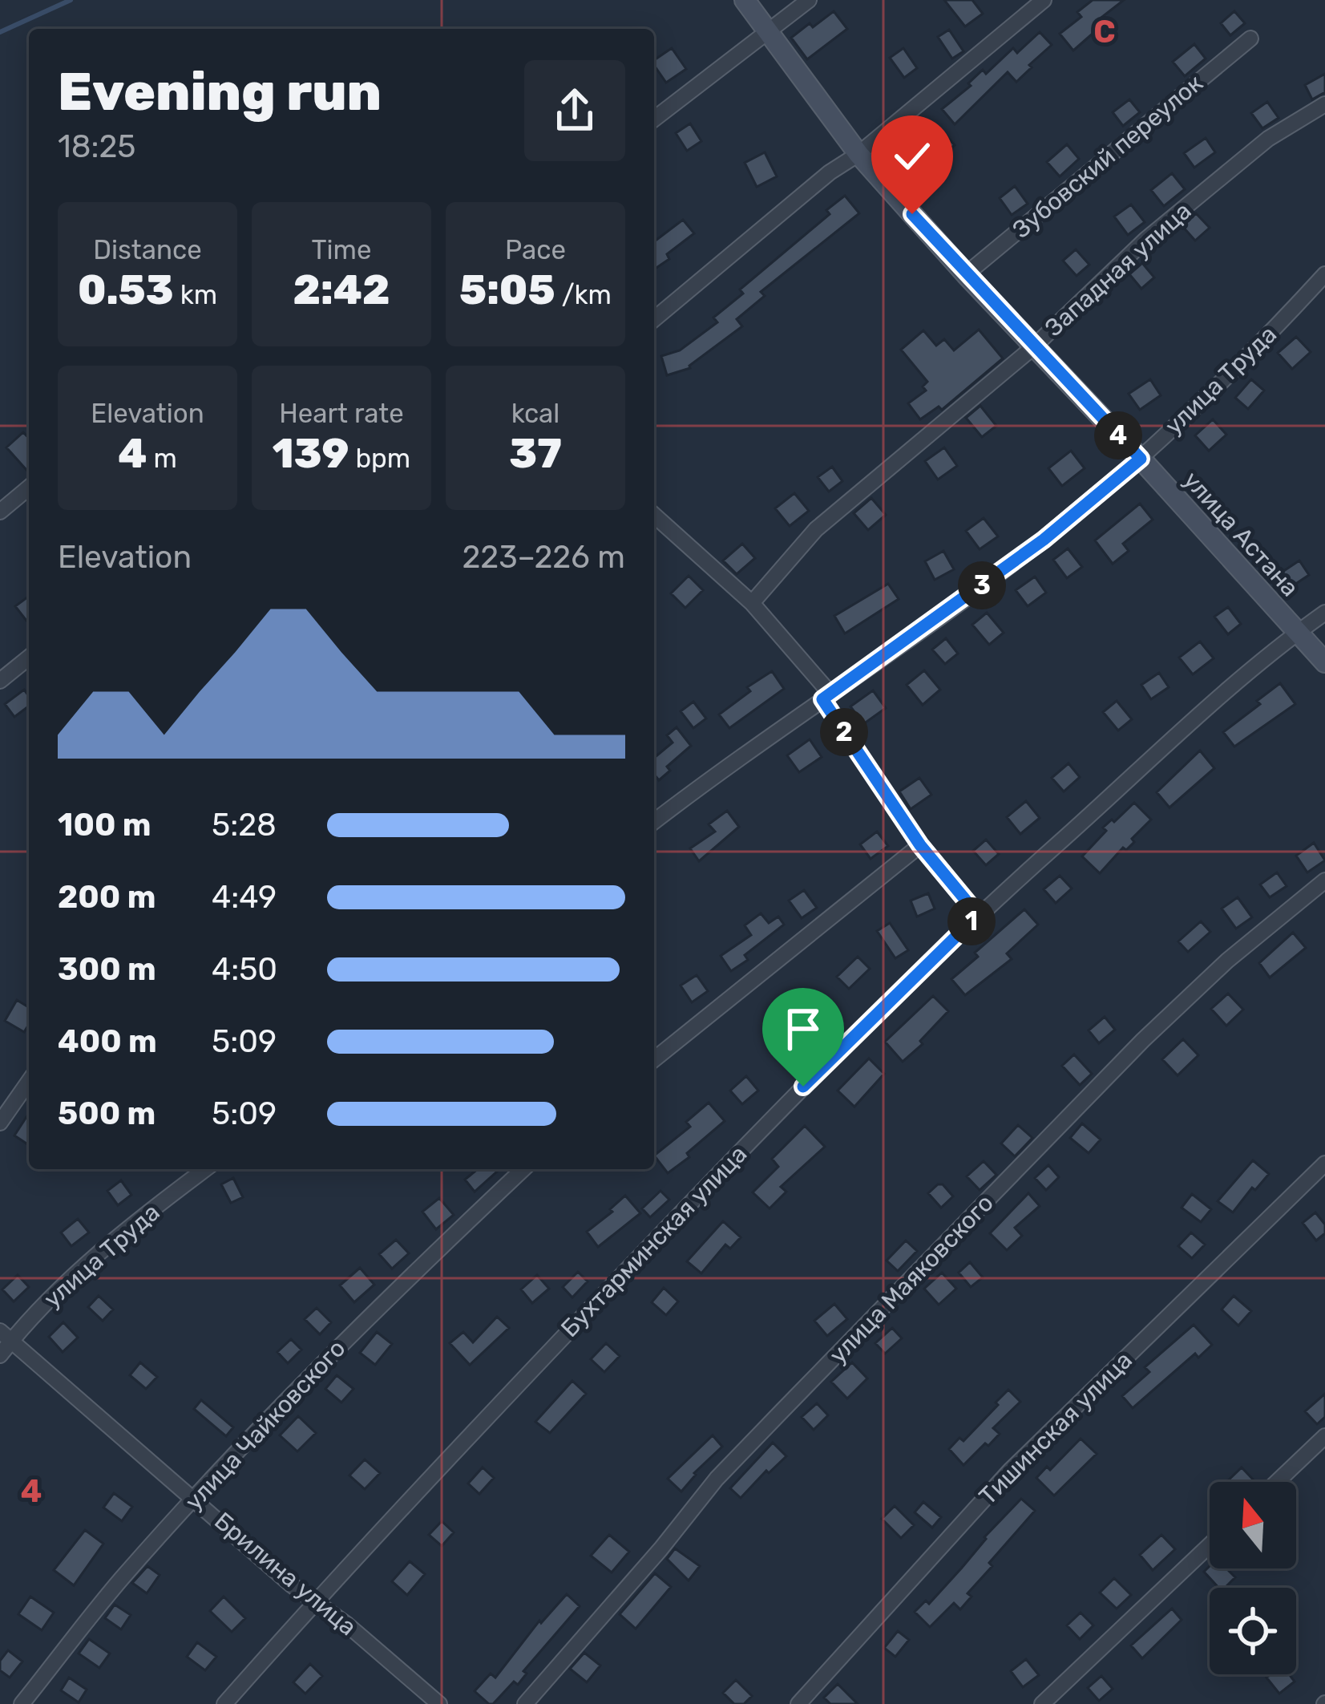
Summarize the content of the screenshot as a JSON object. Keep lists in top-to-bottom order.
{
  "streets": {
    "street": [
      "Зубовский переулок",
      "Западная улица",
      "улица Труда",
      "улица Астана",
      "Бухтарминская улица",
      "улица Маяковского",
      "улица Чайковского",
      "Тишинская улица",
      "Брилина улица"
    ]
  },
  "crossings": [
    ["Зубовский переулок", "улица Астана"],
    ["Западная улица", "улица Астана"],
    ["улица Труда", "улица Астана"],
    ["улица Труда", "Брилина улица"],
    ["улица Астана", "Бухтарминская улица"],
    ["Бухтарминская улица", "Брилина улица"],
    ["улица Чайковского", "Брилина улица"]
  ],
  "north": "top",
  "page": {
    "heading": ["Evening run", "18:25"],
    "stats": [
      ["Distance", "0.53 km"],
      ["Time", "2:42"],
      ["Pace", "5:05 /km"],
      ["Elevation", "4 m"],
      ["Heart rate", "139 bpm"],
      ["kcal", "37"]
    ],
    "pins": [
      "4",
      "3",
      "2",
      "1"
    ],
    "chart": ["Elevation", "223–226 m"],
    "list": [
      {
        "name": "100 m",
        "note": "5:28"
      },
      {
        "name": "200 m",
        "note": "4:49"
      },
      {
        "name": "300 m",
        "note": "4:50"
      },
      {
        "name": "400 m",
        "note": "5:09"
      },
      {
        "name": "500 m",
        "note": "5:09"
      }
    ]
  },
  "grid": {
    "columns": ["C"],
    "rows": ["4"]
  }
}
